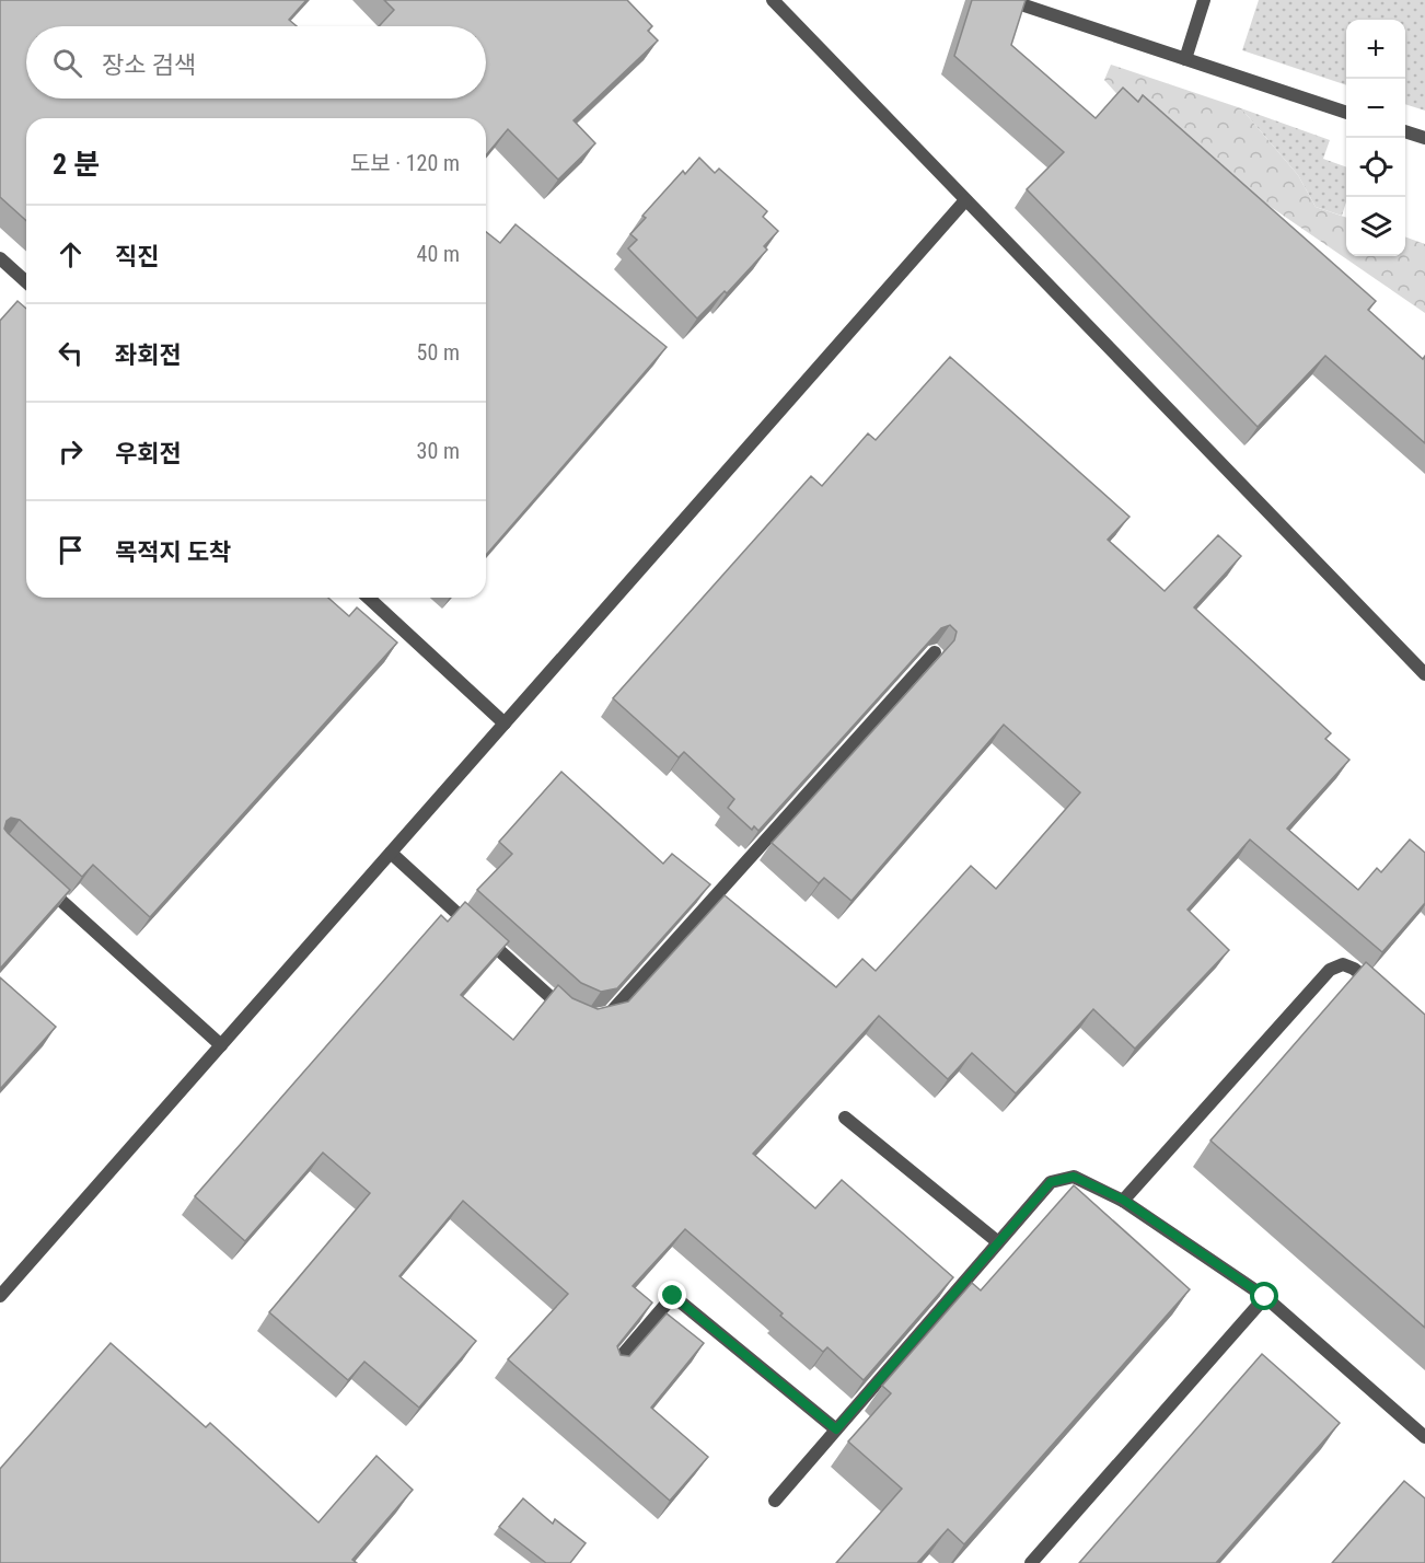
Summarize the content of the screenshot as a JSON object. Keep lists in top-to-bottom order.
{
  "page": {
    "map_buttons": ["+", "−"],
    "search": "장소 검색",
    "heading": ["2 분", "도보 · 120 m"],
    "list": [
      ["직진", "40 m"],
      ["좌회전", "50 m"],
      ["우회전", "30 m"],
      "목적지 도착"
    ]
  }
}
